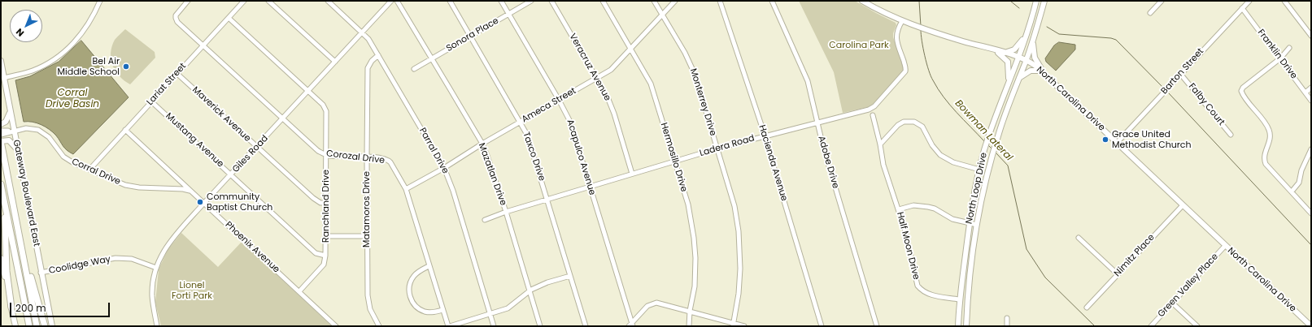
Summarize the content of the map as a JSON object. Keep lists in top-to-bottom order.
{
  "streets": {
    "main road": ["North Carolina Drive", "North Loop Drive", "Gateway Boulevard East"],
    "street": [
      "Sonora Place",
      "Franklin Drive",
      "Veracruz Avenue",
      "Barton Street",
      "Lariat Street",
      "Monterrey Drive",
      "Falby Court",
      "Ameca Street",
      "Maverick Avenue",
      "Mustang Avenue",
      "Ladera Road",
      "Parral Drive",
      "Giles Road",
      "Taxco Drive",
      "Corozal Drive",
      "Acapulco Avenue",
      "Hermosillo Drive",
      "Adobe Drive",
      "Hacienda Avenue",
      "Corral Drive",
      "Mazatlan Drive",
      "Ranchland Drive",
      "Matamoros Drive",
      "Half Moon Drive",
      "Phoenix Avenue",
      "Nimitz Place",
      "Coolidge Way",
      "Green Valley Place"
    ]
  },
  "crossings": [
    ["Sonora Place", "Taxco Drive"],
    ["Sonora Place", "Acapulco Avenue"],
    ["Sonora Place", "Mazatlan Drive"],
    ["Franklin Drive", "Barton Street"],
    ["Veracruz Avenue", "Ameca Street"],
    ["Veracruz Avenue", "Ladera Road"],
    ["Barton Street", "North Carolina Drive"],
    ["Barton Street", "Falby Court"],
    ["Lariat Street", "Maverick Avenue"],
    ["Lariat Street", "Mustang Avenue"],
    ["Lariat Street", "Corozal Drive"],
    ["Lariat Street", "Corral Drive"],
    ["Lariat Street", "Ranchland Drive"],
    ["Lariat Street", "Phoenix Avenue"],
    ["North Carolina Drive", "Ladera Road"],
    ["North Carolina Drive", "North Loop Drive"],
    ["North Carolina Drive", "Nimitz Place"],
    ["North Carolina Drive", "Green Valley Place"],
    ["Monterrey Drive", "Ameca Street"],
    ["Monterrey Drive", "Ladera Road"],
    ["Ameca Street", "Parral Drive"],
    ["Ameca Street", "Taxco Drive"],
    ["Ameca Street", "Corozal Drive"],
    ["Ameca Street", "Acapulco Avenue"],
    ["Ameca Street", "Hermosillo Drive"],
    ["Ameca Street", "Mazatlan Drive"],
    ["Maverick Avenue", "Giles Road"],
    ["Maverick Avenue", "Ranchland Drive"],
    ["Mustang Avenue", "Giles Road"],
    ["Mustang Avenue", "Ranchland Drive"],
    ["Ladera Road", "Taxco Drive"],
    ["Ladera Road", "Acapulco Avenue"],
    ["Ladera Road", "Hermosillo Drive"],
    ["Ladera Road", "Adobe Drive"],
    ["Ladera Road", "Hacienda Avenue"],
    ["Ladera Road", "Mazatlan Drive"],
    ["Parral Drive", "Giles Road"],
    ["Parral Drive", "Matamoros Drive"],
    ["Giles Road", "Corozal Drive"],
    ["Giles Road", "Ranchland Drive"],
    ["Giles Road", "Phoenix Avenue"],
    ["Giles Road", "Coolidge Way"],
    ["Corozal Drive", "Ranchland Drive"],
    ["Corozal Drive", "Matamoros Drive"],
    ["Corral Drive", "Gateway Boulevard East"],
    ["Corral Drive", "Phoenix Avenue"],
    ["North Loop Drive", "Half Moon Drive"],
    ["Gateway Boulevard East", "Coolidge Way"],
    ["Ranchland Drive", "Phoenix Avenue"]
  ],
  "water": ["Corral Drive Basin", "Bowman Lateral"],
  "parks": ["Carolina Park", "Lionel Forti Park"],
  "places": ["Bel Air Middle School", "Grace United Methodist Church", "Community Baptist Church"],
  "scale_bar": "200 m",
  "north": "bottom left"
}
